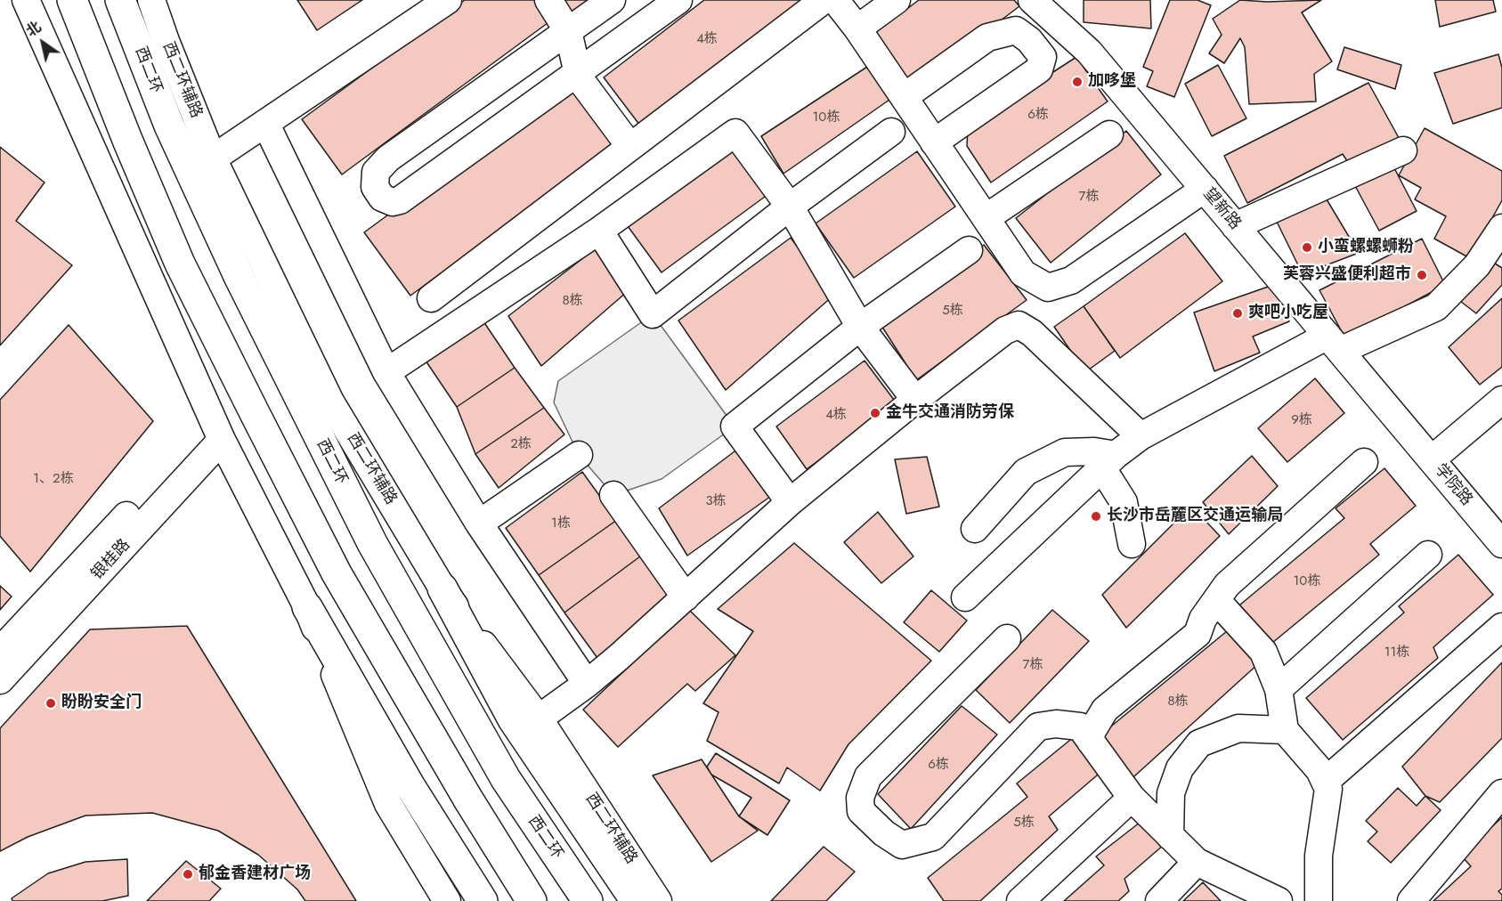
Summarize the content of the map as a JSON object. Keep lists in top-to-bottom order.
{
  "streets": {
    "highway": ["西二环"],
    "street": [
      "西二环辅路",
      "望新路",
      "学院路",
      "银桂路"
    ]
  },
  "crossings": [
    ["望新路", "学院路"]
  ],
  "places": [
    "加哆堡",
    "小蛮螺螺蛳粉",
    "芙蓉兴盛便利超市",
    "爽吧小吃屋",
    "金牛交通消防劳保",
    "长沙市岳麓区交通运输局",
    "盼盼安全门",
    "郁金香建材广场"
  ],
  "house_numbers": [
    "4栋",
    "6栋",
    "10栋",
    "7栋",
    "8栋",
    "5栋",
    "4栋",
    "9栋",
    "2栋",
    "1、2栋",
    "3栋",
    "1栋",
    "10栋",
    "11栋",
    "7栋",
    "8栋",
    "6栋",
    "5栋"
  ],
  "north": "top left"
}
